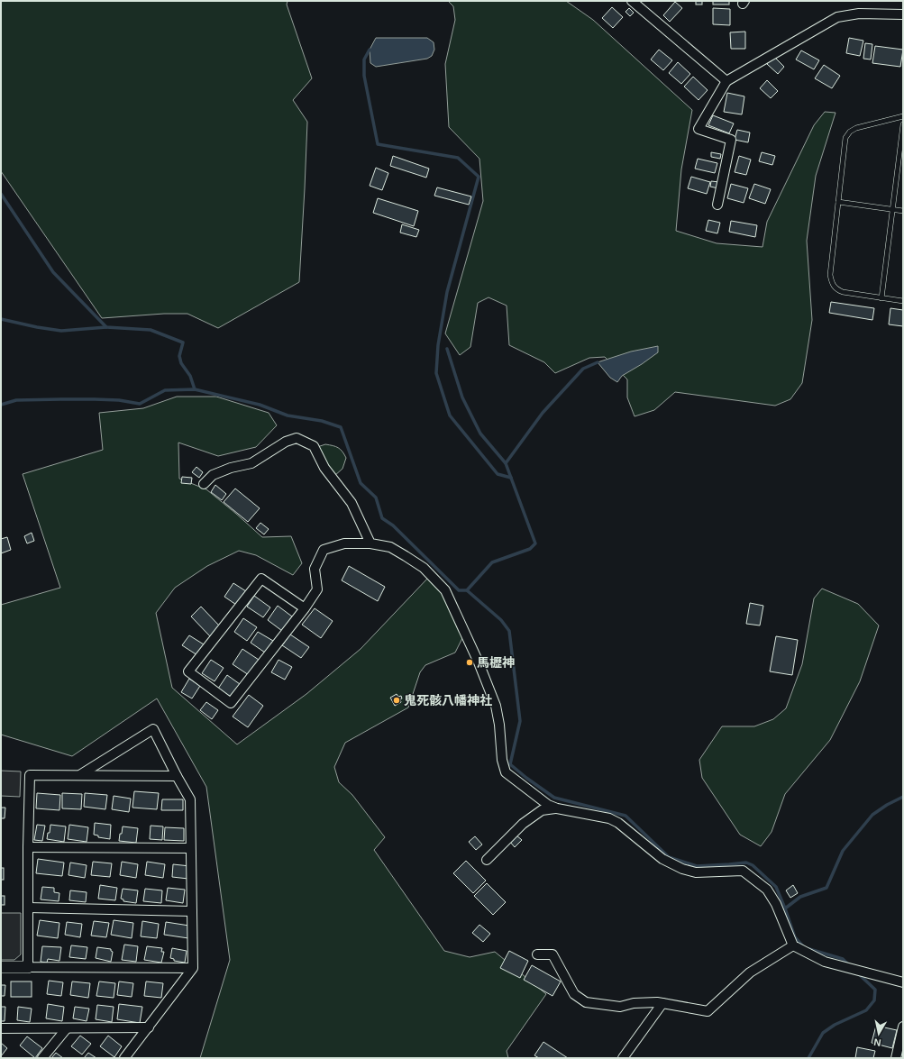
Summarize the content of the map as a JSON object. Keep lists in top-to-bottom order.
{
  "places": ["馬櫪神", "鬼死骸八幡神社"],
  "north": "bottom"
}
